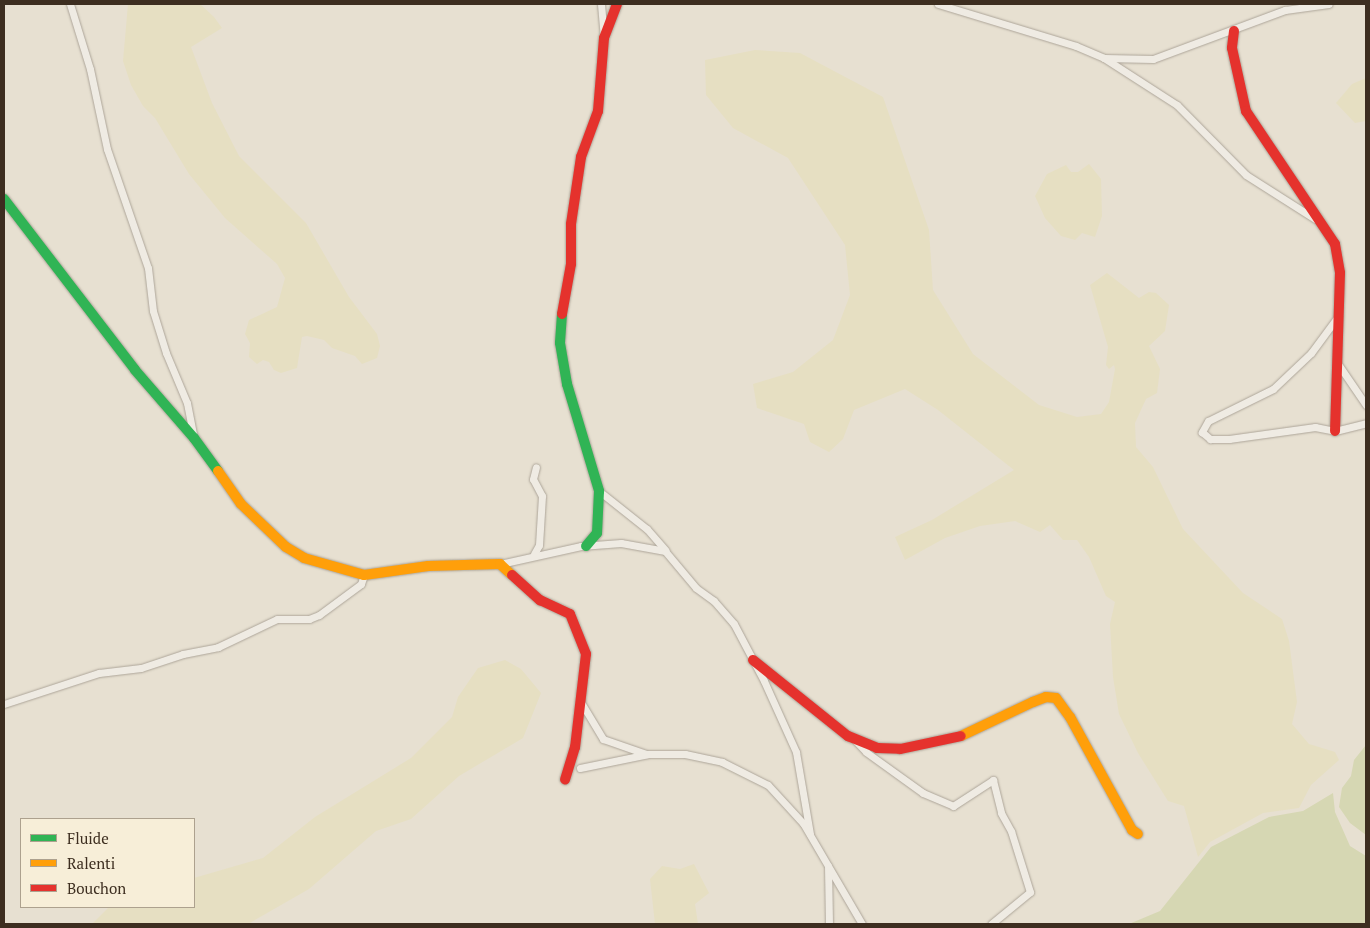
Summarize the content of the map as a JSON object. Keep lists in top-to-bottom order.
{
  "legend": ["Fluide", "Ralenti", "Bouchon"]
}
